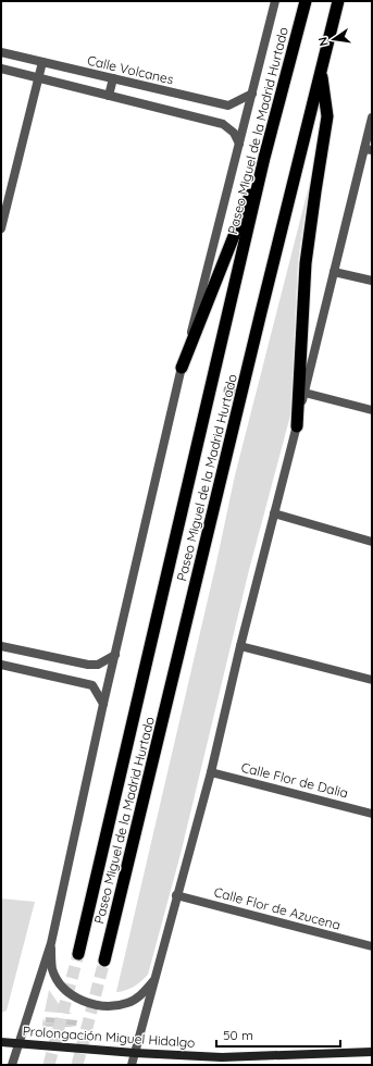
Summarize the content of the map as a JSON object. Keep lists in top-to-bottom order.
{
  "streets": {
    "highway": ["Paseo Miguel de la Madrid Hurtado"],
    "main road": ["Prolongación Miguel Hidalgo"],
    "street": ["Calle Volcanes", "Calle Flor de Dalia", "Calle Flor de Azucena"]
  },
  "scale_bar": "50 m",
  "north": "left"
}
